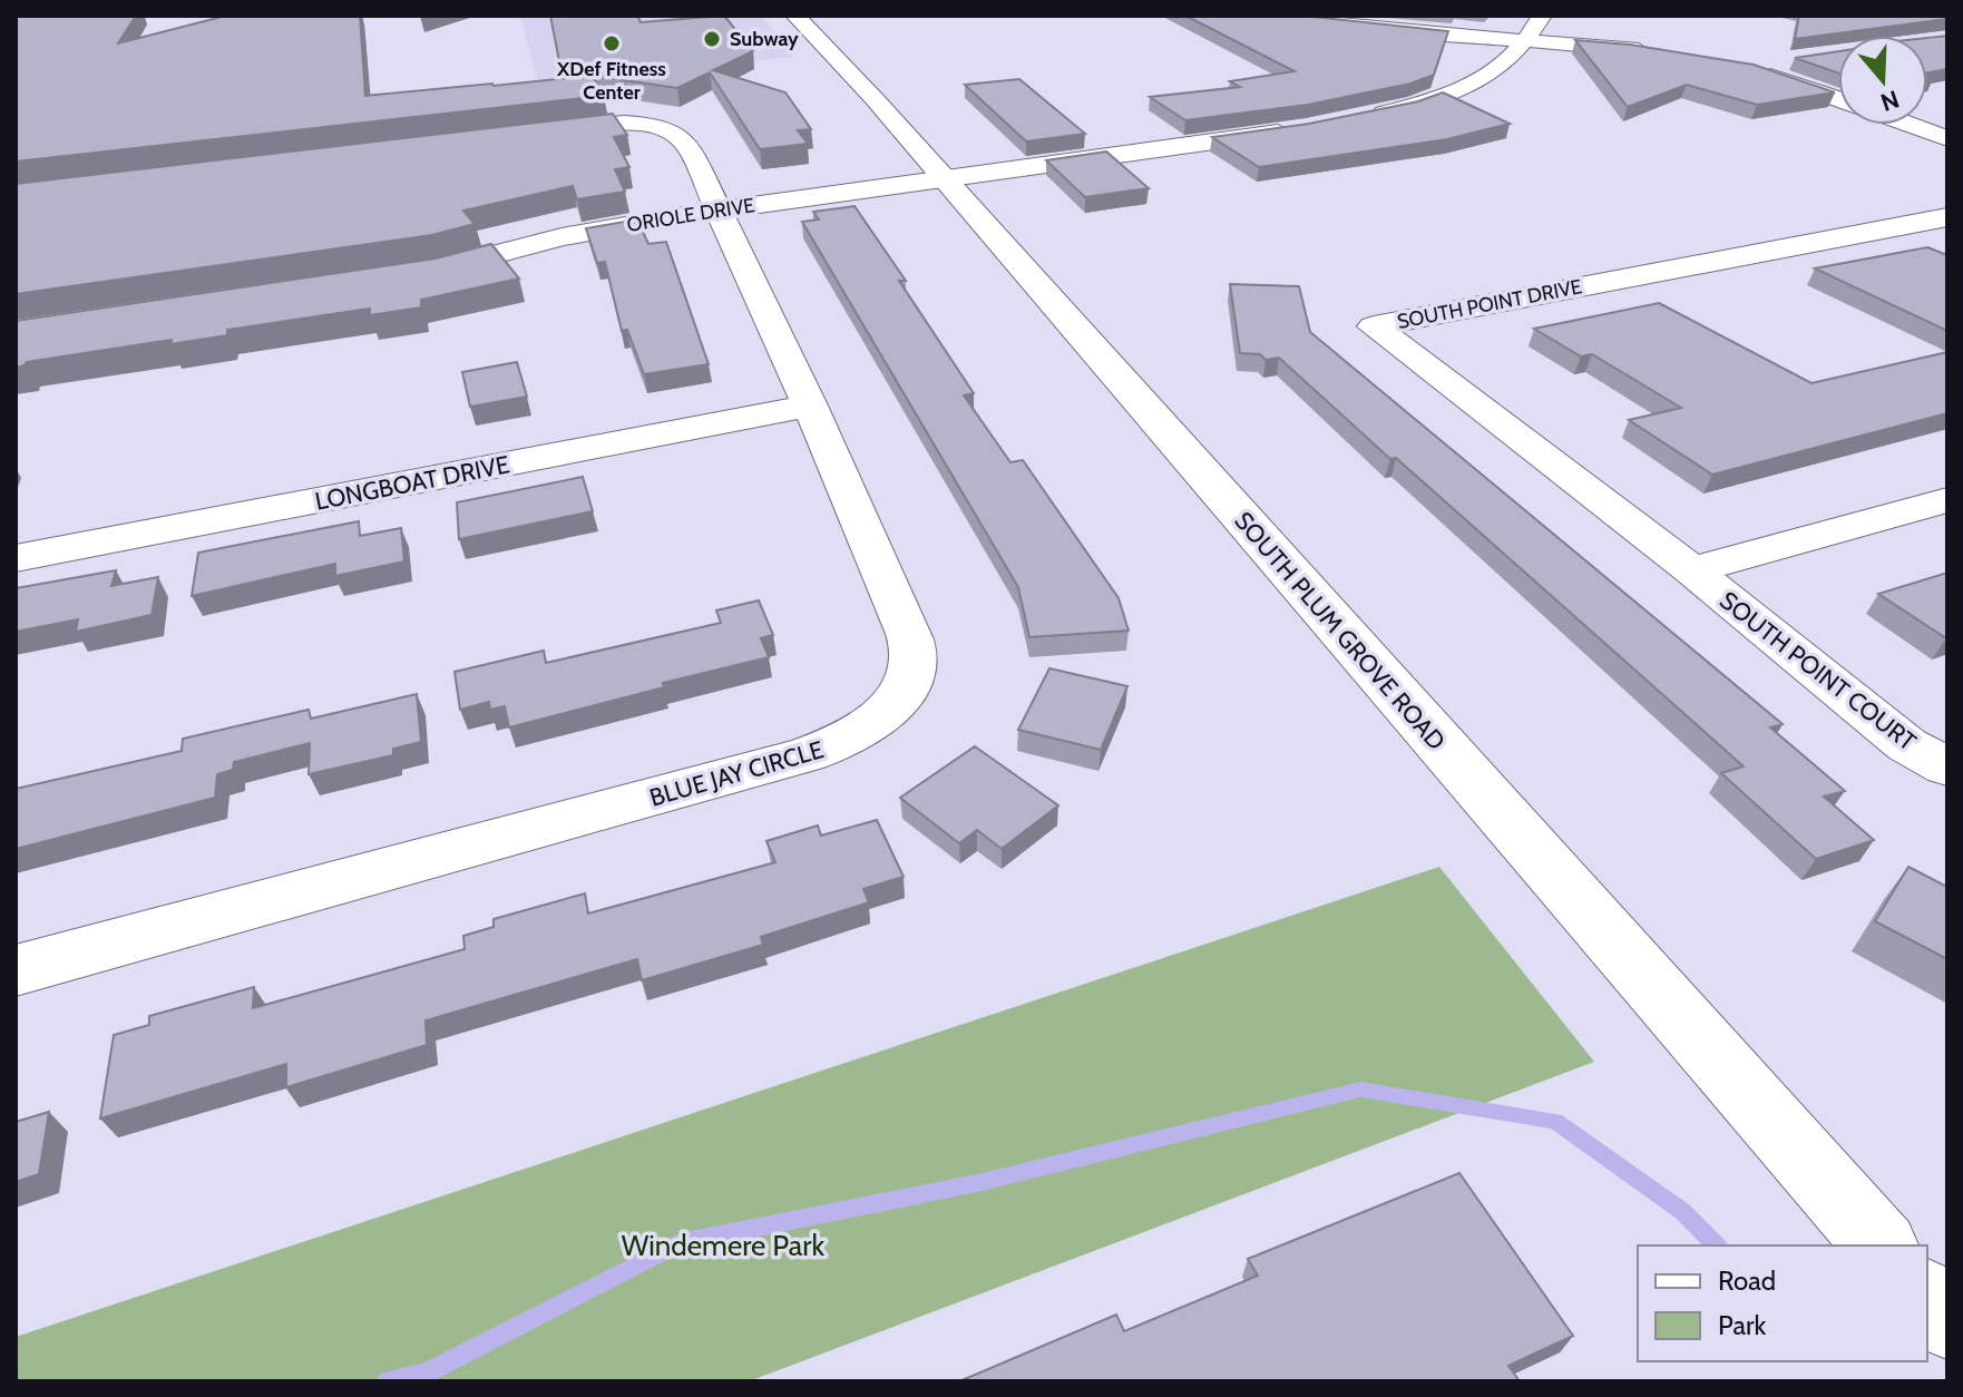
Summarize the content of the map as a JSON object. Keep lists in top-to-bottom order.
{
  "streets": {
    "street": [
      "ORIOLE DRIVE",
      "SOUTH POINT DRIVE",
      "LONGBOAT DRIVE",
      "SOUTH PLUM GROVE ROAD",
      "SOUTH POINT COURT",
      "BLUE JAY CIRCLE"
    ]
  },
  "crossings": [
    ["ORIOLE DRIVE", "SOUTH PLUM GROVE ROAD"],
    ["ORIOLE DRIVE", "BLUE JAY CIRCLE"],
    ["SOUTH POINT DRIVE", "SOUTH POINT COURT"],
    ["LONGBOAT DRIVE", "BLUE JAY CIRCLE"]
  ],
  "parks": ["Windemere Park"],
  "places": ["Subway", "XDef Fitness Center"],
  "legend": ["Road", "Park"],
  "north": "bottom"
}
